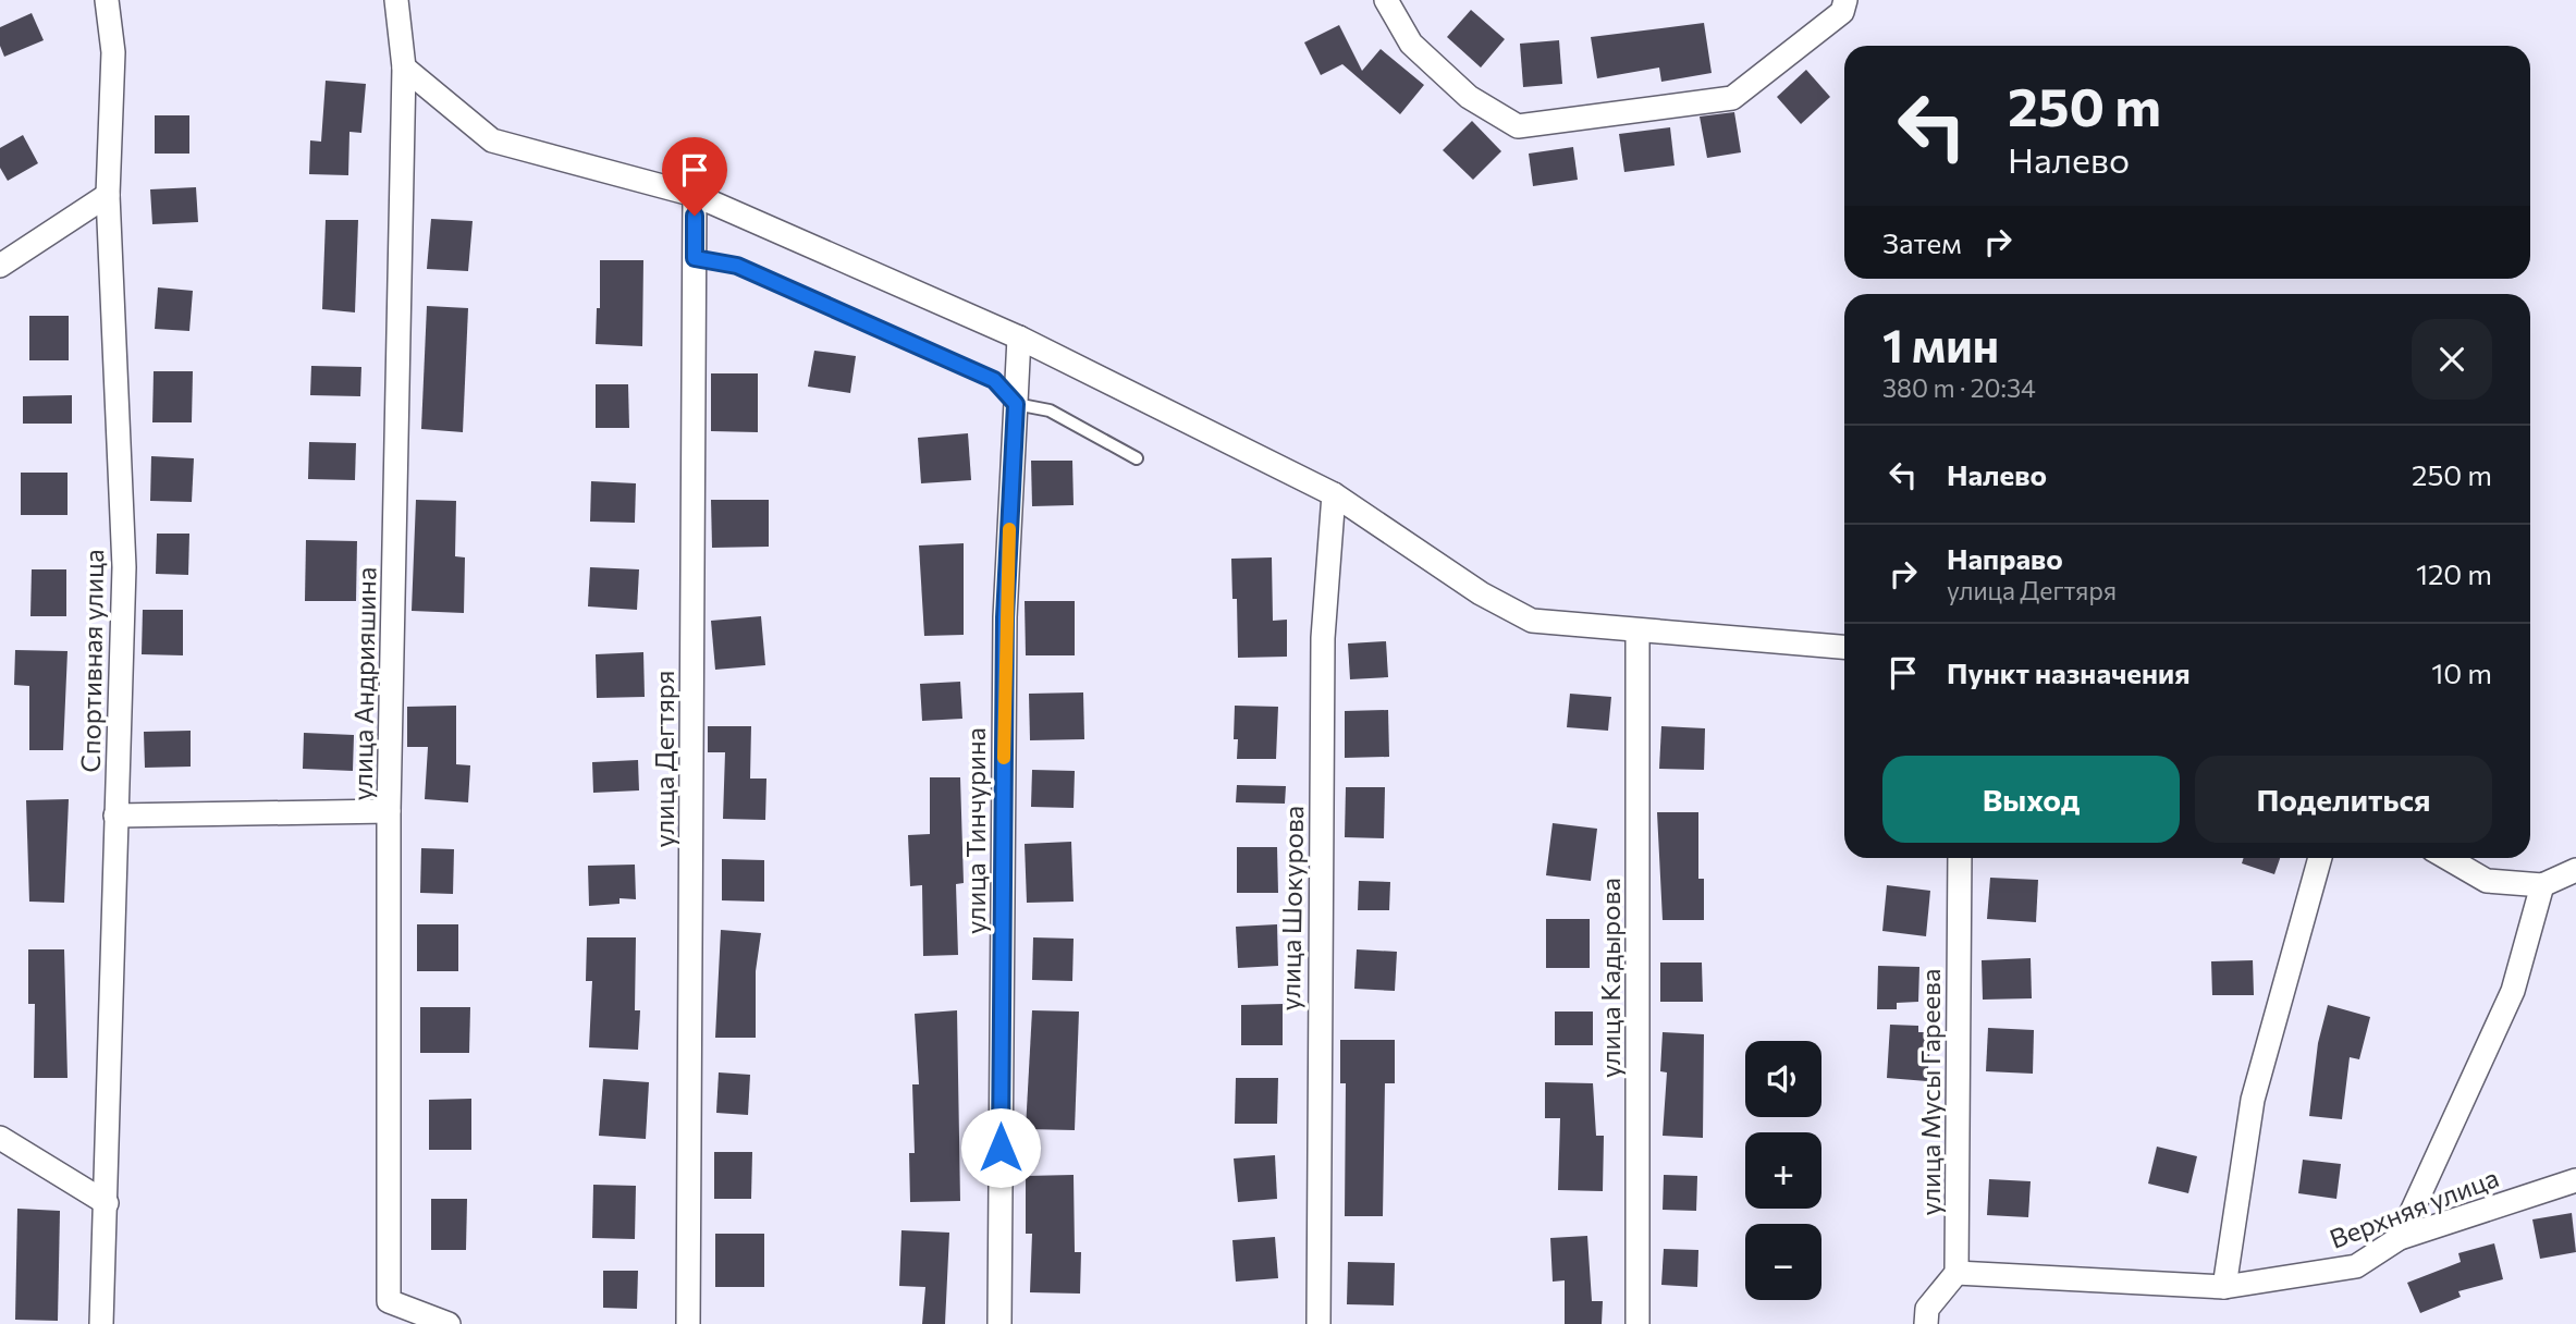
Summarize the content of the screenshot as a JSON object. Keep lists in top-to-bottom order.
{
  "streets": {
    "street": [
      "Спортивная улица",
      "улица Андрияшина",
      "улица Дегтяря",
      "улица Тинчурина",
      "улица Шокурова",
      "улица Кадырова",
      "улица Мусы Гареева",
      "Верхняя улица"
    ]
  },
  "crossings": [
    ["улица Мусы Гареева", "Верхняя улица"]
  ],
  "page": {
    "turn": ["250 m", "Налево"],
    "then": "Затем",
    "heading": ["1 мин", "380 m · 20:34"],
    "list": [
      {
        "name": "Налево",
        "value": "250 m"
      },
      {
        "name": "Направо",
        "note": "улица Дегтяря",
        "value": "120 m"
      },
      {
        "name": "Пункт назначения",
        "value": "10 m"
      }
    ],
    "buttons": ["Выход", "Поделиться"],
    "map_buttons": ["+", "−"]
  }
}
